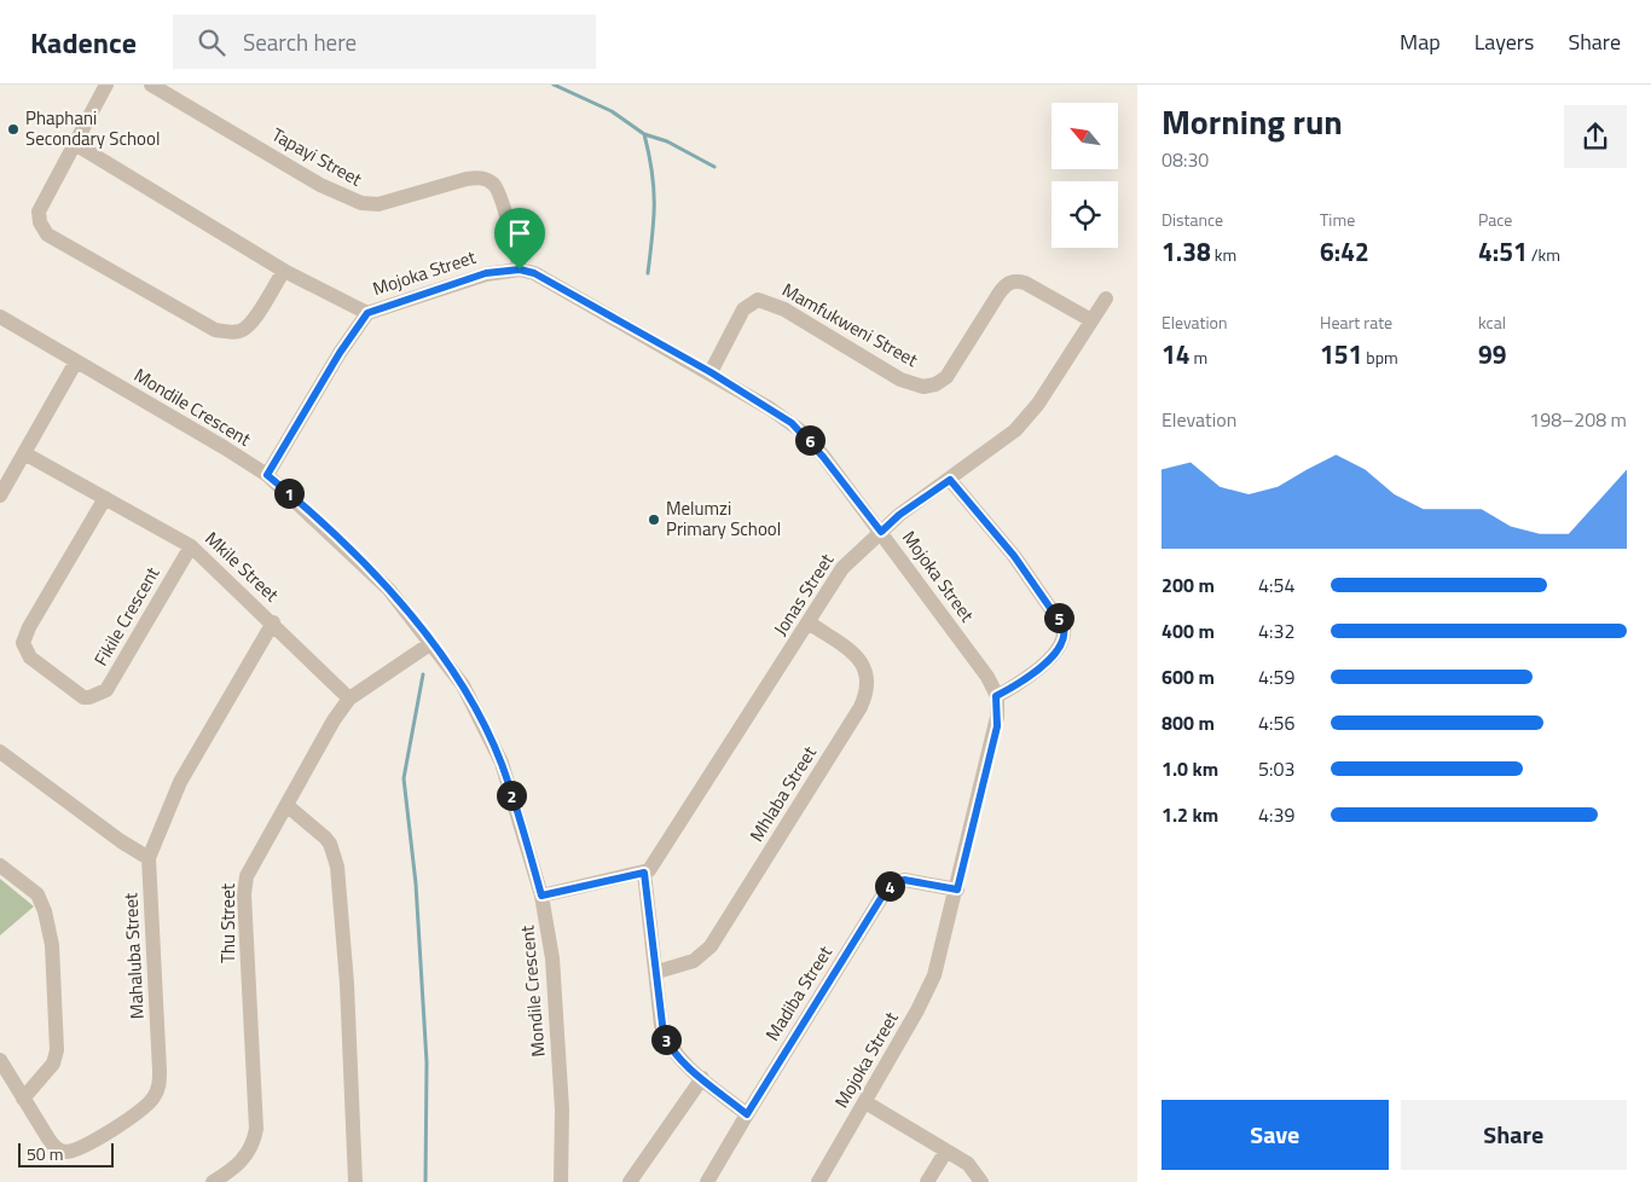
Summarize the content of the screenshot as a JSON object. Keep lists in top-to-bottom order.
{
  "streets": {
    "street": [
      "Tapayi Street",
      "Mojoka Street",
      "Mamfukweni Street",
      "Mondile Crescent",
      "Mkile Street",
      "Jonas Street",
      "Fikile Crescent",
      "Mhlaba Street",
      "Thu Street",
      "Mahaluba Street",
      "Madiba Street"
    ]
  },
  "crossings": [
    ["Tapayi Street", "Mojoka Street"],
    ["Mojoka Street", "Mamfukweni Street"],
    ["Mojoka Street", "Mondile Crescent"],
    ["Mojoka Street", "Jonas Street"],
    ["Mojoka Street", "Madiba Street"],
    ["Mamfukweni Street", "Jonas Street"],
    ["Mondile Crescent", "Thu Street"],
    ["Mkile Street", "Fikile Crescent"],
    ["Mkile Street", "Thu Street"],
    ["Mkile Street", "Mahaluba Street"],
    ["Jonas Street", "Mhlaba Street"]
  ],
  "places": ["Phaphani Secondary School", "Melumzi Primary School"],
  "scale_bar": "50 m",
  "north": "top left",
  "page": {
    "header": "Kadence",
    "search": "Search here",
    "nav": ["Map", "Layers", "Share"],
    "heading": ["Morning run", "08:30"],
    "stats": [
      ["Distance", "1.38 km"],
      ["Time", "6:42"],
      ["Pace", "4:51 /km"],
      ["Elevation", "14 m"],
      ["Heart rate", "151 bpm"],
      ["kcal", "99"]
    ],
    "chart": ["Elevation", "198–208 m"],
    "pins": [
      "6",
      "1",
      "5",
      "2",
      "4",
      "3"
    ],
    "list": [
      {
        "name": "200 m",
        "note": "4:54"
      },
      {
        "name": "400 m",
        "note": "4:32"
      },
      {
        "name": "600 m",
        "note": "4:59"
      },
      {
        "name": "800 m",
        "note": "4:56"
      },
      {
        "name": "1.0 km",
        "note": "5:03"
      },
      {
        "name": "1.2 km",
        "note": "4:39"
      }
    ],
    "buttons": ["Save", "Share"],
    "scale": "50 m"
  }
}
